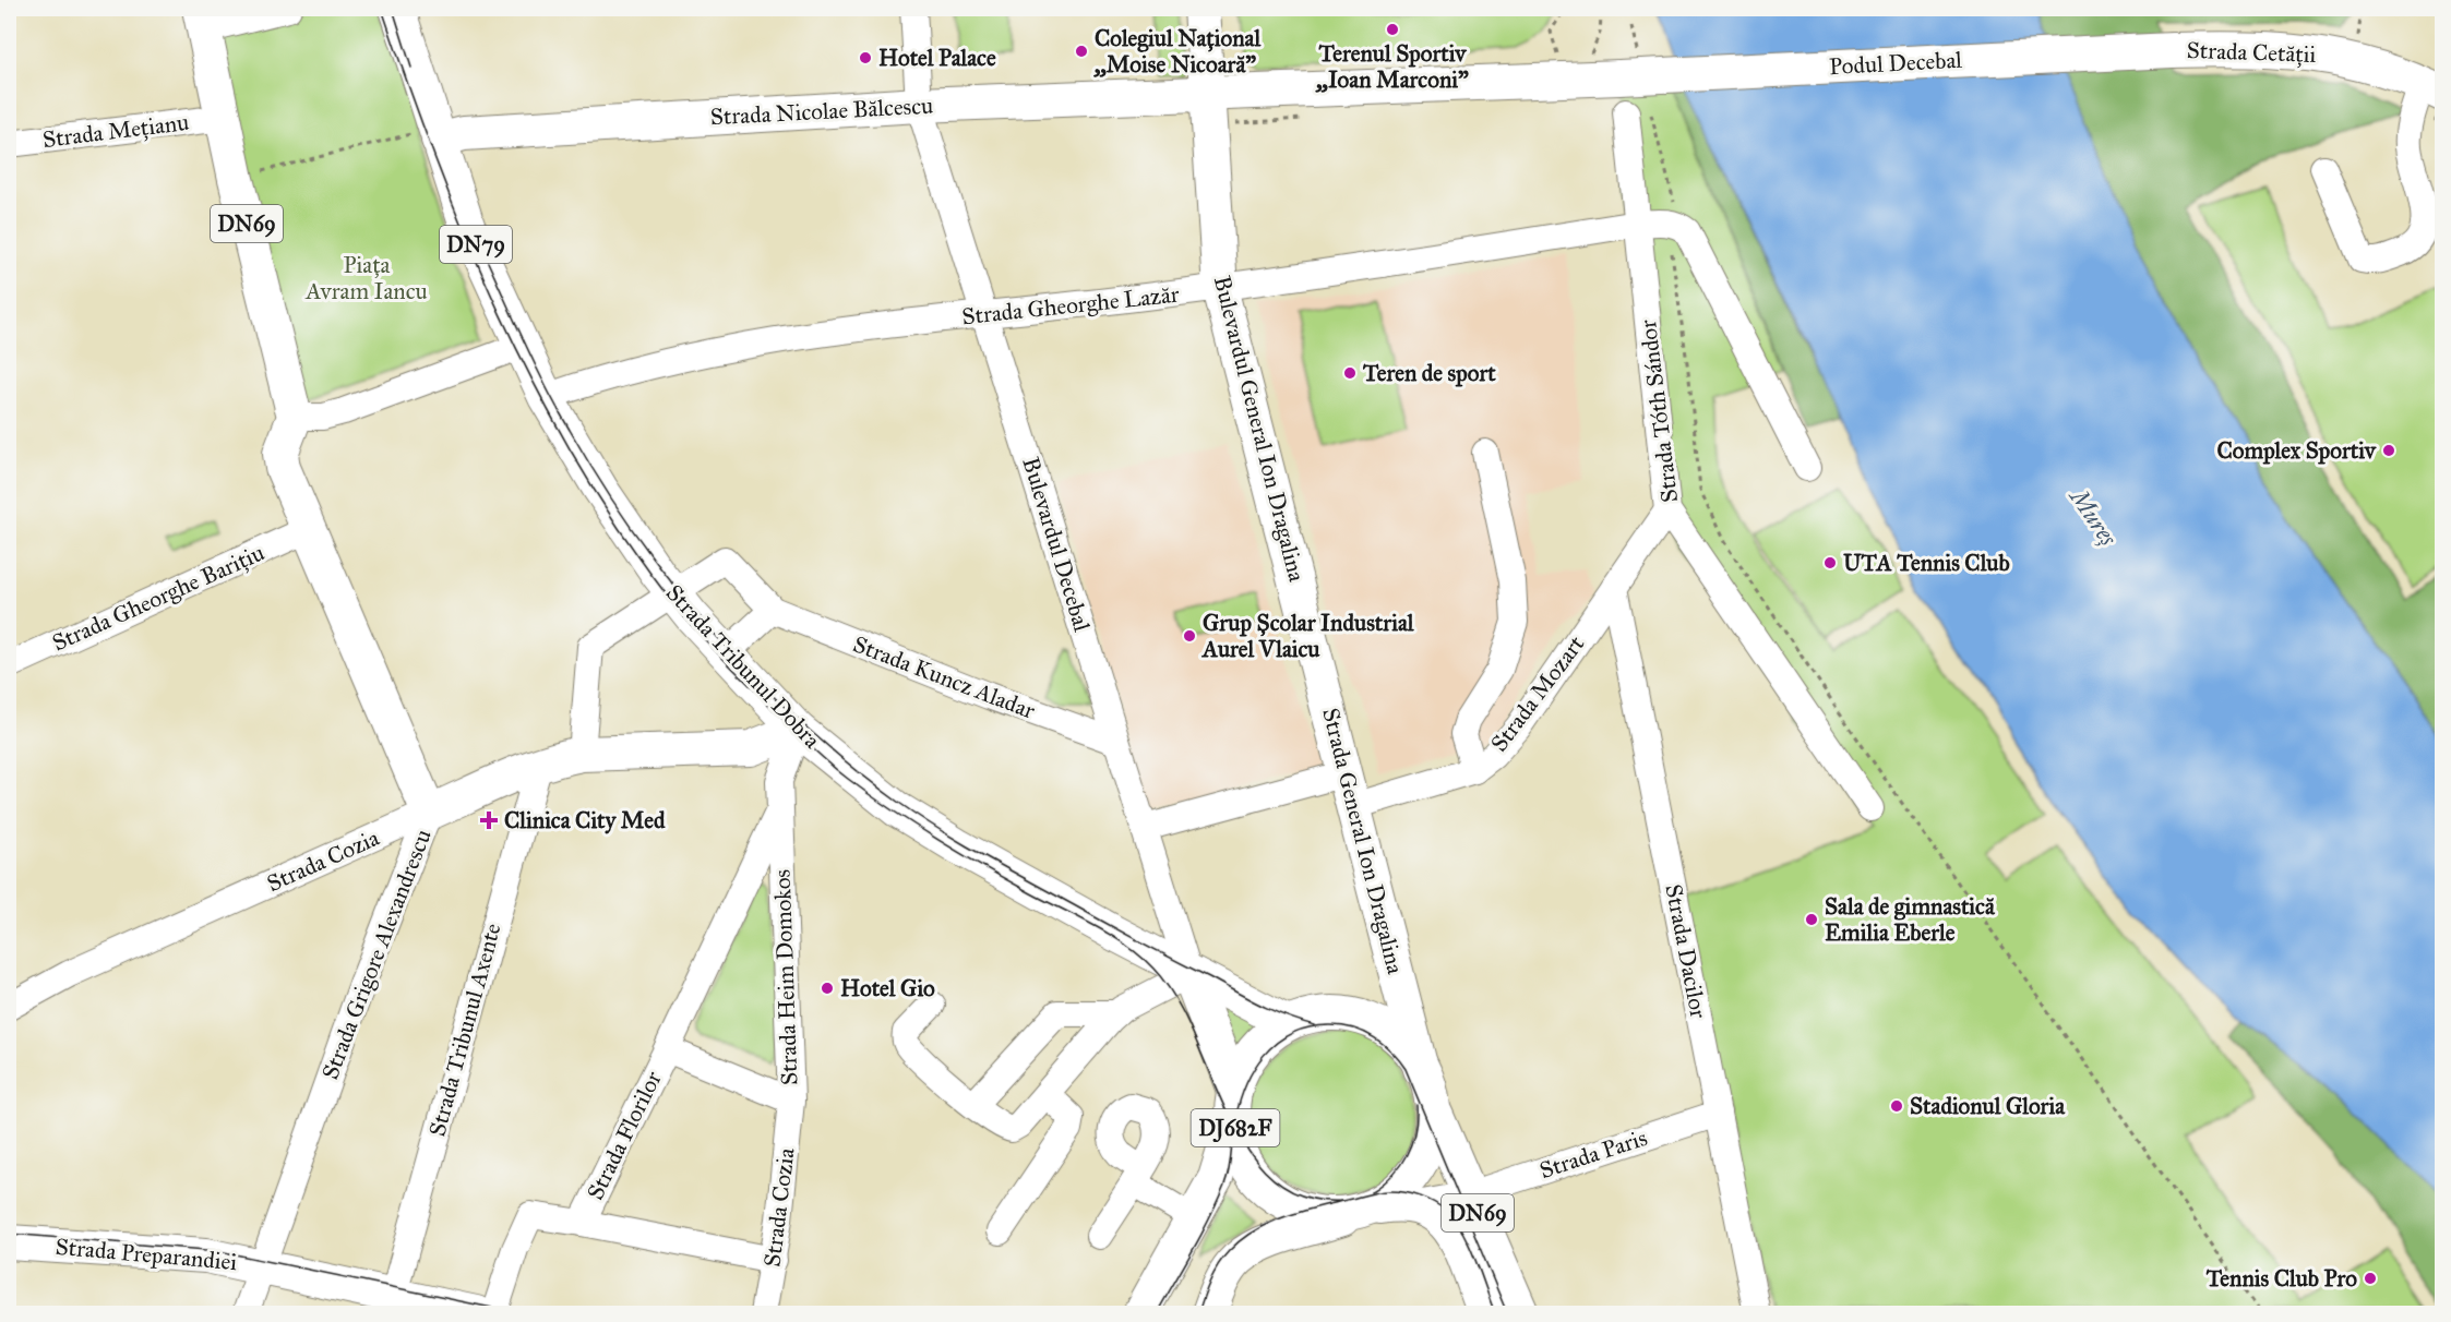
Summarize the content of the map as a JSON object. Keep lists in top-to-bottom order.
{
  "streets": {
    "main road": [
      "Strada Cetății",
      "Podul Decebal",
      "Strada Nicolae Bălcescu",
      "DN69",
      "DN79",
      "Bulevardul General Ion Dragalina",
      "Strada Tribunul Dobra",
      "Strada General Ion Dragalina",
      "Strada Cozia",
      "Strada Grigore Alexandrescu",
      "DJ682F",
      "Strada Preparandiei"
    ],
    "street": [
      "Strada Mețianu",
      "Strada Gheorghe Lazăr",
      "Strada Tóth Sándor",
      "Bulevardul Decebal",
      "Strada Gheorghe Barițiu",
      "Strada Kuncz Aladar",
      "Strada Mozart",
      "Strada Dacilor",
      "Strada Heim Domokos",
      "Strada Tribunul Axente",
      "Strada Florilor",
      "Strada Paris"
    ]
  },
  "crossings": [
    ["Strada Cetății", "Podul Decebal"],
    ["Podul Decebal", "Strada Nicolae Bălcescu"],
    ["Strada Nicolae Bălcescu", "DN79"],
    ["Strada Nicolae Bălcescu", "Bulevardul General Ion Dragalina"],
    ["Strada Nicolae Bălcescu", "Bulevardul Decebal"],
    ["Strada Mețianu", "DN69"],
    ["DN69", "Strada General Ion Dragalina"],
    ["DN69", "Strada Grigore Alexandrescu"],
    ["DN69", "DJ682F"],
    ["DN69", "Strada Paris"],
    ["DN79", "Strada Tribunul Dobra"],
    ["Strada Gheorghe Lazăr", "Strada Tóth Sándor"],
    ["Strada Gheorghe Lazăr", "Bulevardul General Ion Dragalina"],
    ["Strada Gheorghe Lazăr", "Bulevardul Decebal"],
    ["Strada Gheorghe Lazăr", "Strada Tribunul Dobra"],
    ["Strada Tóth Sándor", "Strada Mozart"],
    ["Bulevardul General Ion Dragalina", "Strada General Ion Dragalina"],
    ["Bulevardul Decebal", "Strada Tribunul Dobra"],
    ["Bulevardul Decebal", "Strada Kuncz Aladar"],
    ["Bulevardul Decebal", "Strada Mozart"],
    ["Strada Gheorghe Barițiu", "Strada Grigore Alexandrescu"],
    ["Strada Tribunul Dobra", "Strada Cozia"],
    ["Strada Tribunul Dobra", "Strada Heim Domokos"],
    ["Strada Mozart", "Strada General Ion Dragalina"],
    ["Strada Mozart", "Strada Dacilor"],
    ["Strada General Ion Dragalina", "DJ682F"],
    ["Strada Cozia", "Strada Grigore Alexandrescu"],
    ["Strada Cozia", "Strada Heim Domokos"],
    ["Strada Cozia", "Strada Tribunul Axente"],
    ["Strada Cozia", "Strada Florilor"],
    ["Strada Dacilor", "Strada Paris"],
    ["Strada Grigore Alexandrescu", "Strada Preparandiei"],
    ["Strada Heim Domokos", "Strada Florilor"],
    ["Strada Tribunul Axente", "Strada Preparandiei"]
  ],
  "water": ["Mureș"],
  "parks": ["Piața Avram Iancu"],
  "places": {
    "other": [
      "Terenul Sportiv ,,Ioan Marconi\"",
      "Colegiul Național ,,Moise Nicoară\"",
      "Hotel Palace",
      "Teren de sport",
      "Complex Sportiv",
      "UTA Tennis Club",
      "Grup Școlar Industrial Aurel Vlaicu",
      "Sala de gimnastică Emilia Eberle",
      "Hotel Gio",
      "Stadionul Gloria",
      "Tennis Club Pro"
    ],
    "health": ["Clinica City Med"]
  }
}
